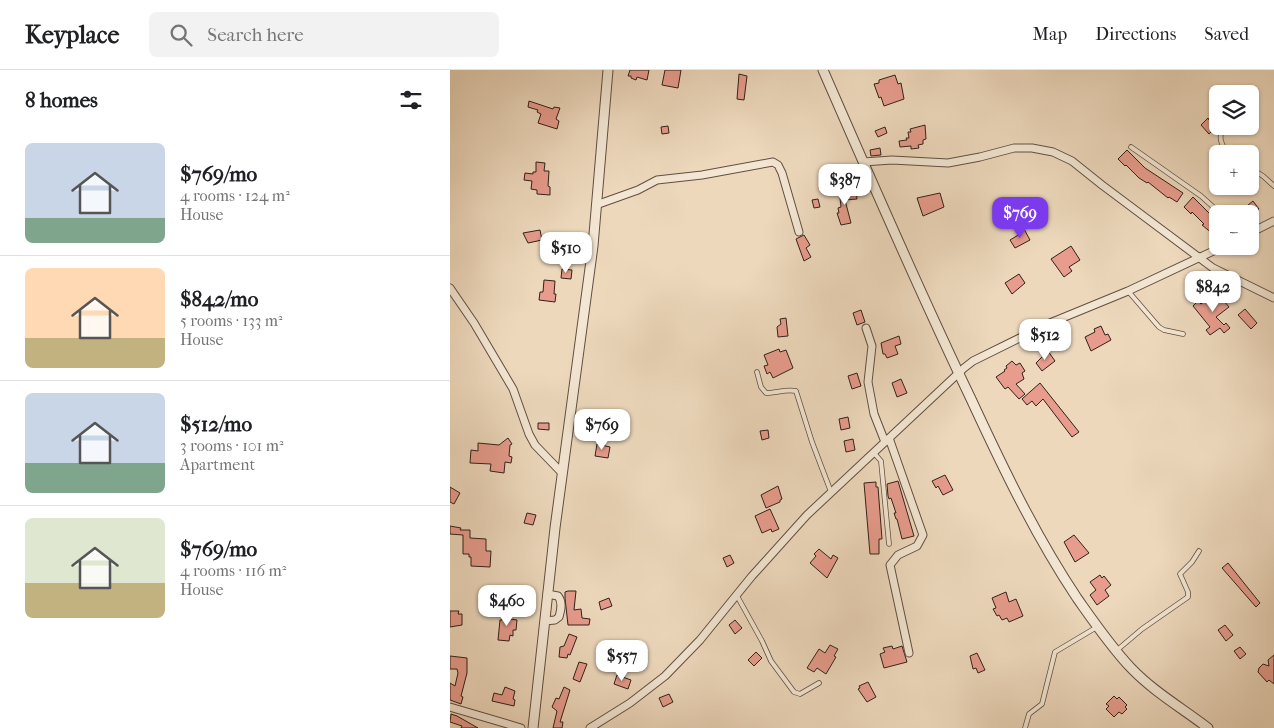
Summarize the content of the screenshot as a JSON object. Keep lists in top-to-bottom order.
{
  "page": {
    "header": "Keyplace",
    "search": "Search here",
    "nav": ["Map", "Directions", "Saved"],
    "heading": "8 homes",
    "map_buttons": ["+", "−"],
    "list": [
      {
        "name": "$769/mo",
        "note": "4 rooms · 124 m² · House"
      },
      {
        "name": "$842/mo",
        "note": "5 rooms · 133 m² · House"
      },
      {
        "name": "$512/mo",
        "note": "3 rooms · 101 m² · Apartment"
      },
      {
        "name": "$769/mo",
        "note": "4 rooms · 116 m² · House"
      }
    ],
    "price": [
      "$387",
      "$769",
      "$510",
      "$842",
      "$512",
      "$769",
      "$460",
      "$557"
    ]
  }
}
